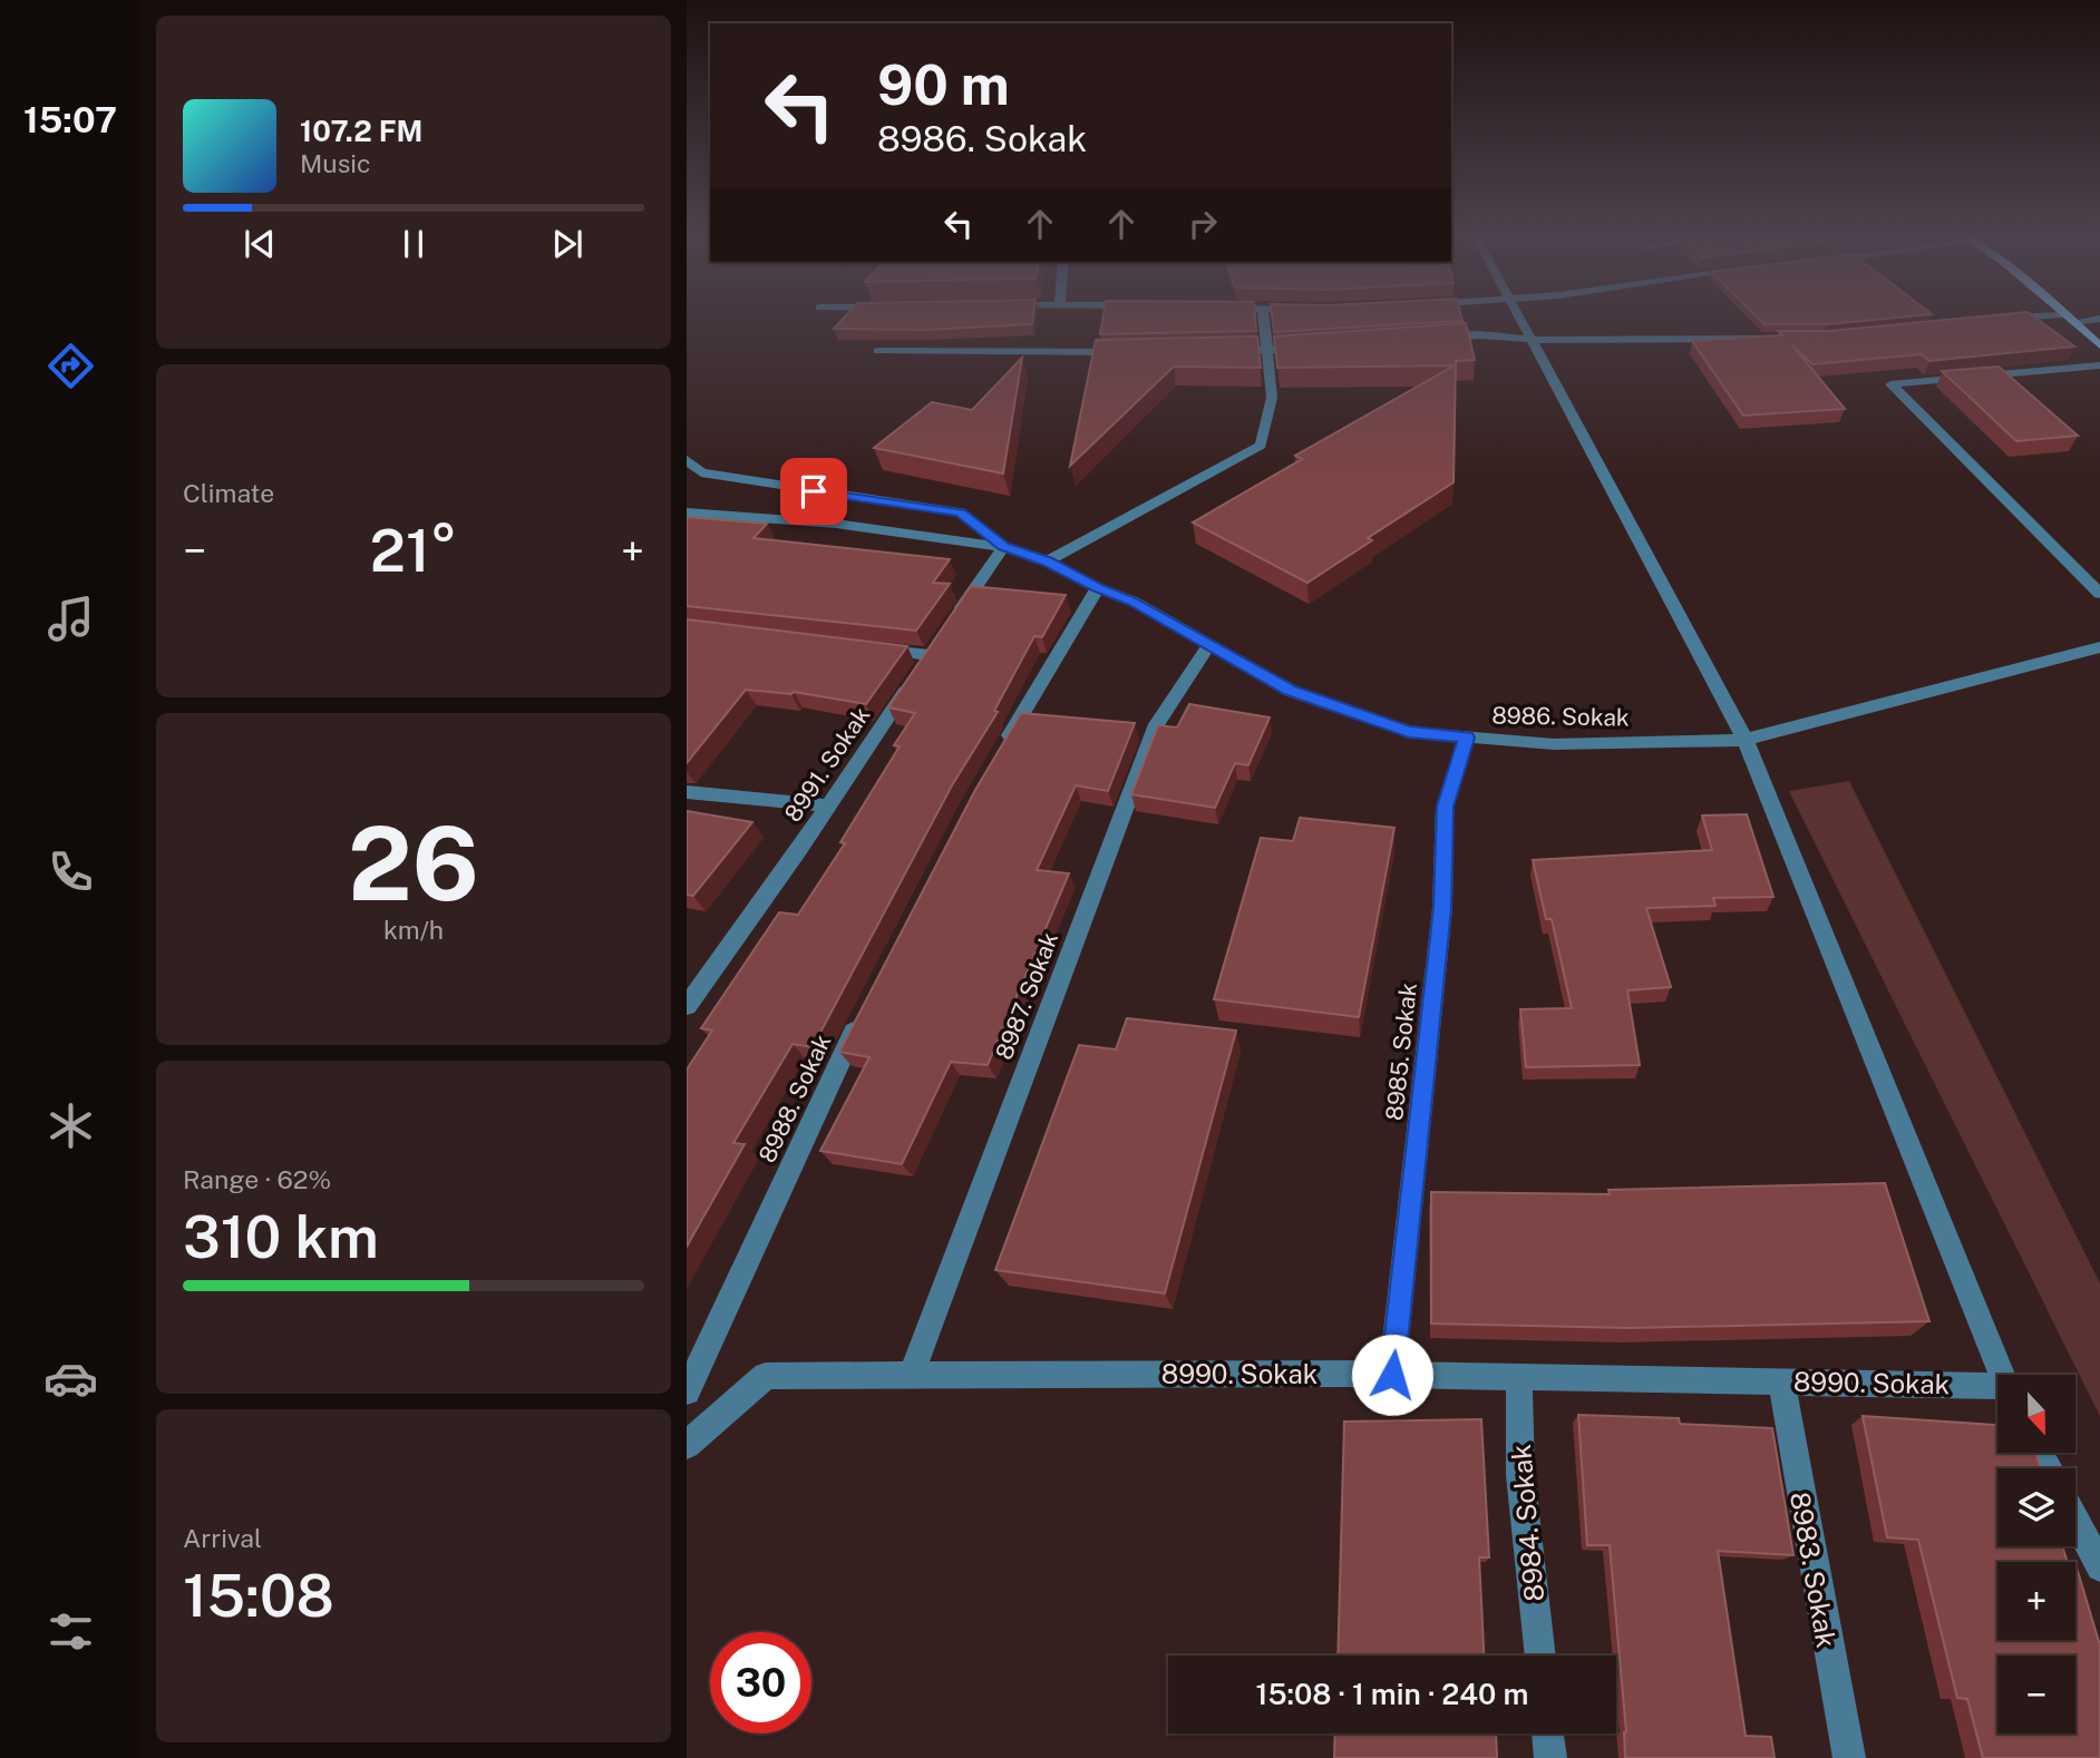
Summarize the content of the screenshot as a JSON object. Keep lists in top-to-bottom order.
{
  "streets": {
    "street": [
      "8986. Sokak",
      "8991. Sokak",
      "8987. Sokak",
      "8985. Sokak",
      "8988. Sokak",
      "8990. Sokak",
      "8984. Sokak",
      "8983. Sokak"
    ]
  },
  "crossings": [
    ["8986. Sokak", "8987. Sokak"],
    ["8986. Sokak", "8985. Sokak"],
    ["8987. Sokak", "8990. Sokak"],
    ["8985. Sokak", "8990. Sokak"],
    ["8990. Sokak", "8984. Sokak"],
    ["8990. Sokak", "8983. Sokak"]
  ],
  "north": "bottom",
  "page": {
    "tabs": "15:07",
    "turn": ["90 m", "8986. Sokak"],
    "song": ["107.2 FM", "Music"],
    "tile": [
      "Climate",
      ["26", "km/h"],
      ["Range · 62%", "310 km"],
      ["Arrival", "15:08"]
    ],
    "heat": ["−", "21°", "+"],
    "map_buttons": ["+", "−"],
    "limit": "30",
    "trip": "15:08 · 1 min · 240 m"
  }
}
